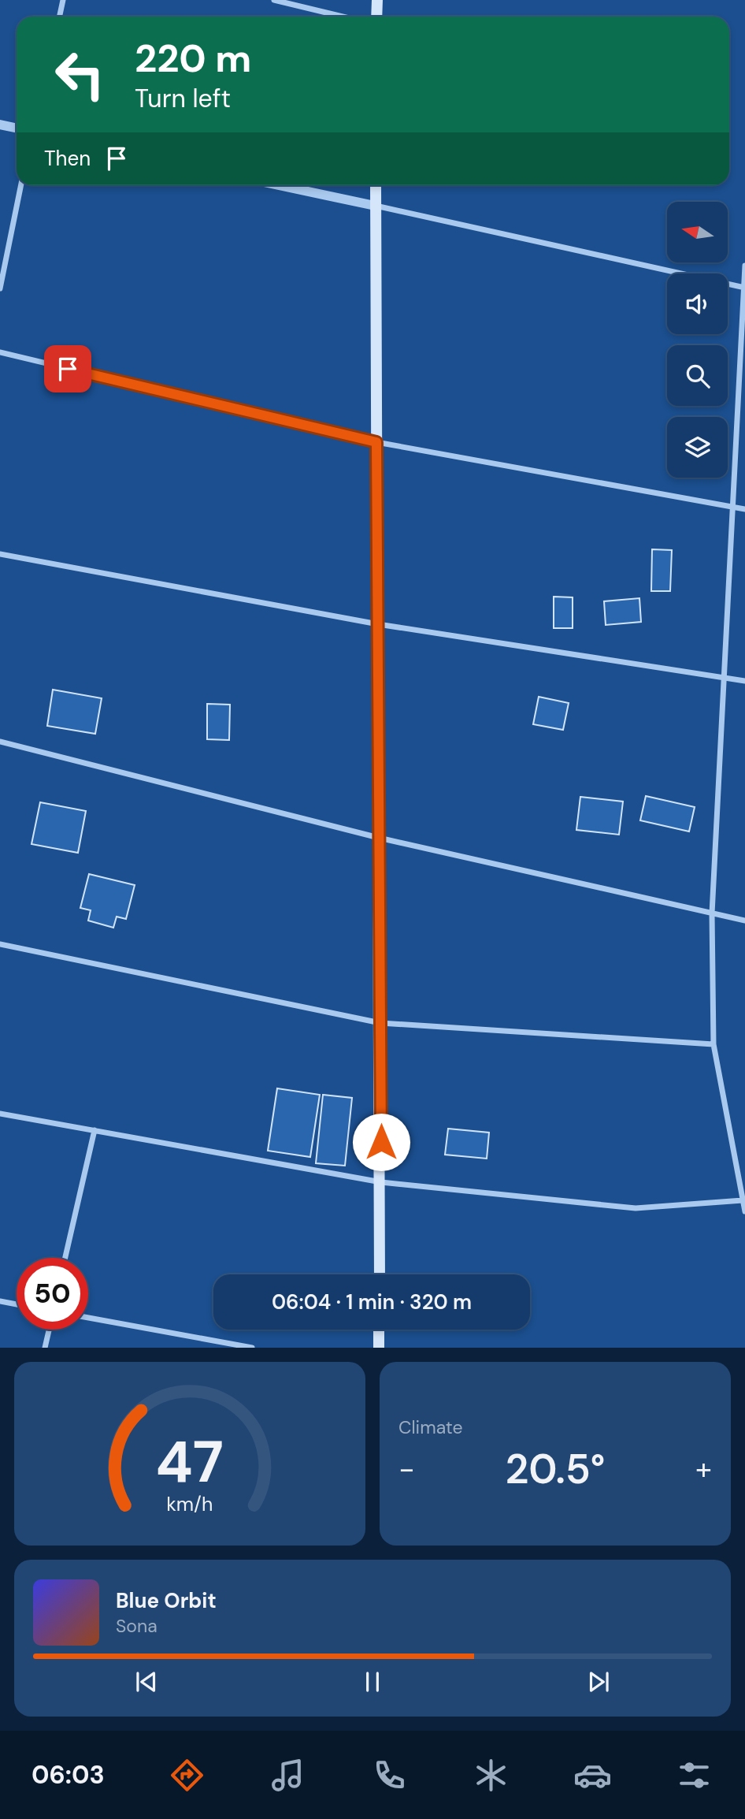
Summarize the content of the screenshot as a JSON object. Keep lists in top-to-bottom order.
{
  "north": "left",
  "page": {
    "turn": ["220 m", "Turn left"],
    "then": "Then",
    "limit": "50",
    "trip": "06:04 · 1 min · 320 m",
    "tile": "Climate",
    "heat": ["−", "20.5°", "+"],
    "song": ["Blue Orbit", "Sona"],
    "tabs": "06:03",
    "gauge": ["47", "km/h"]
  }
}
